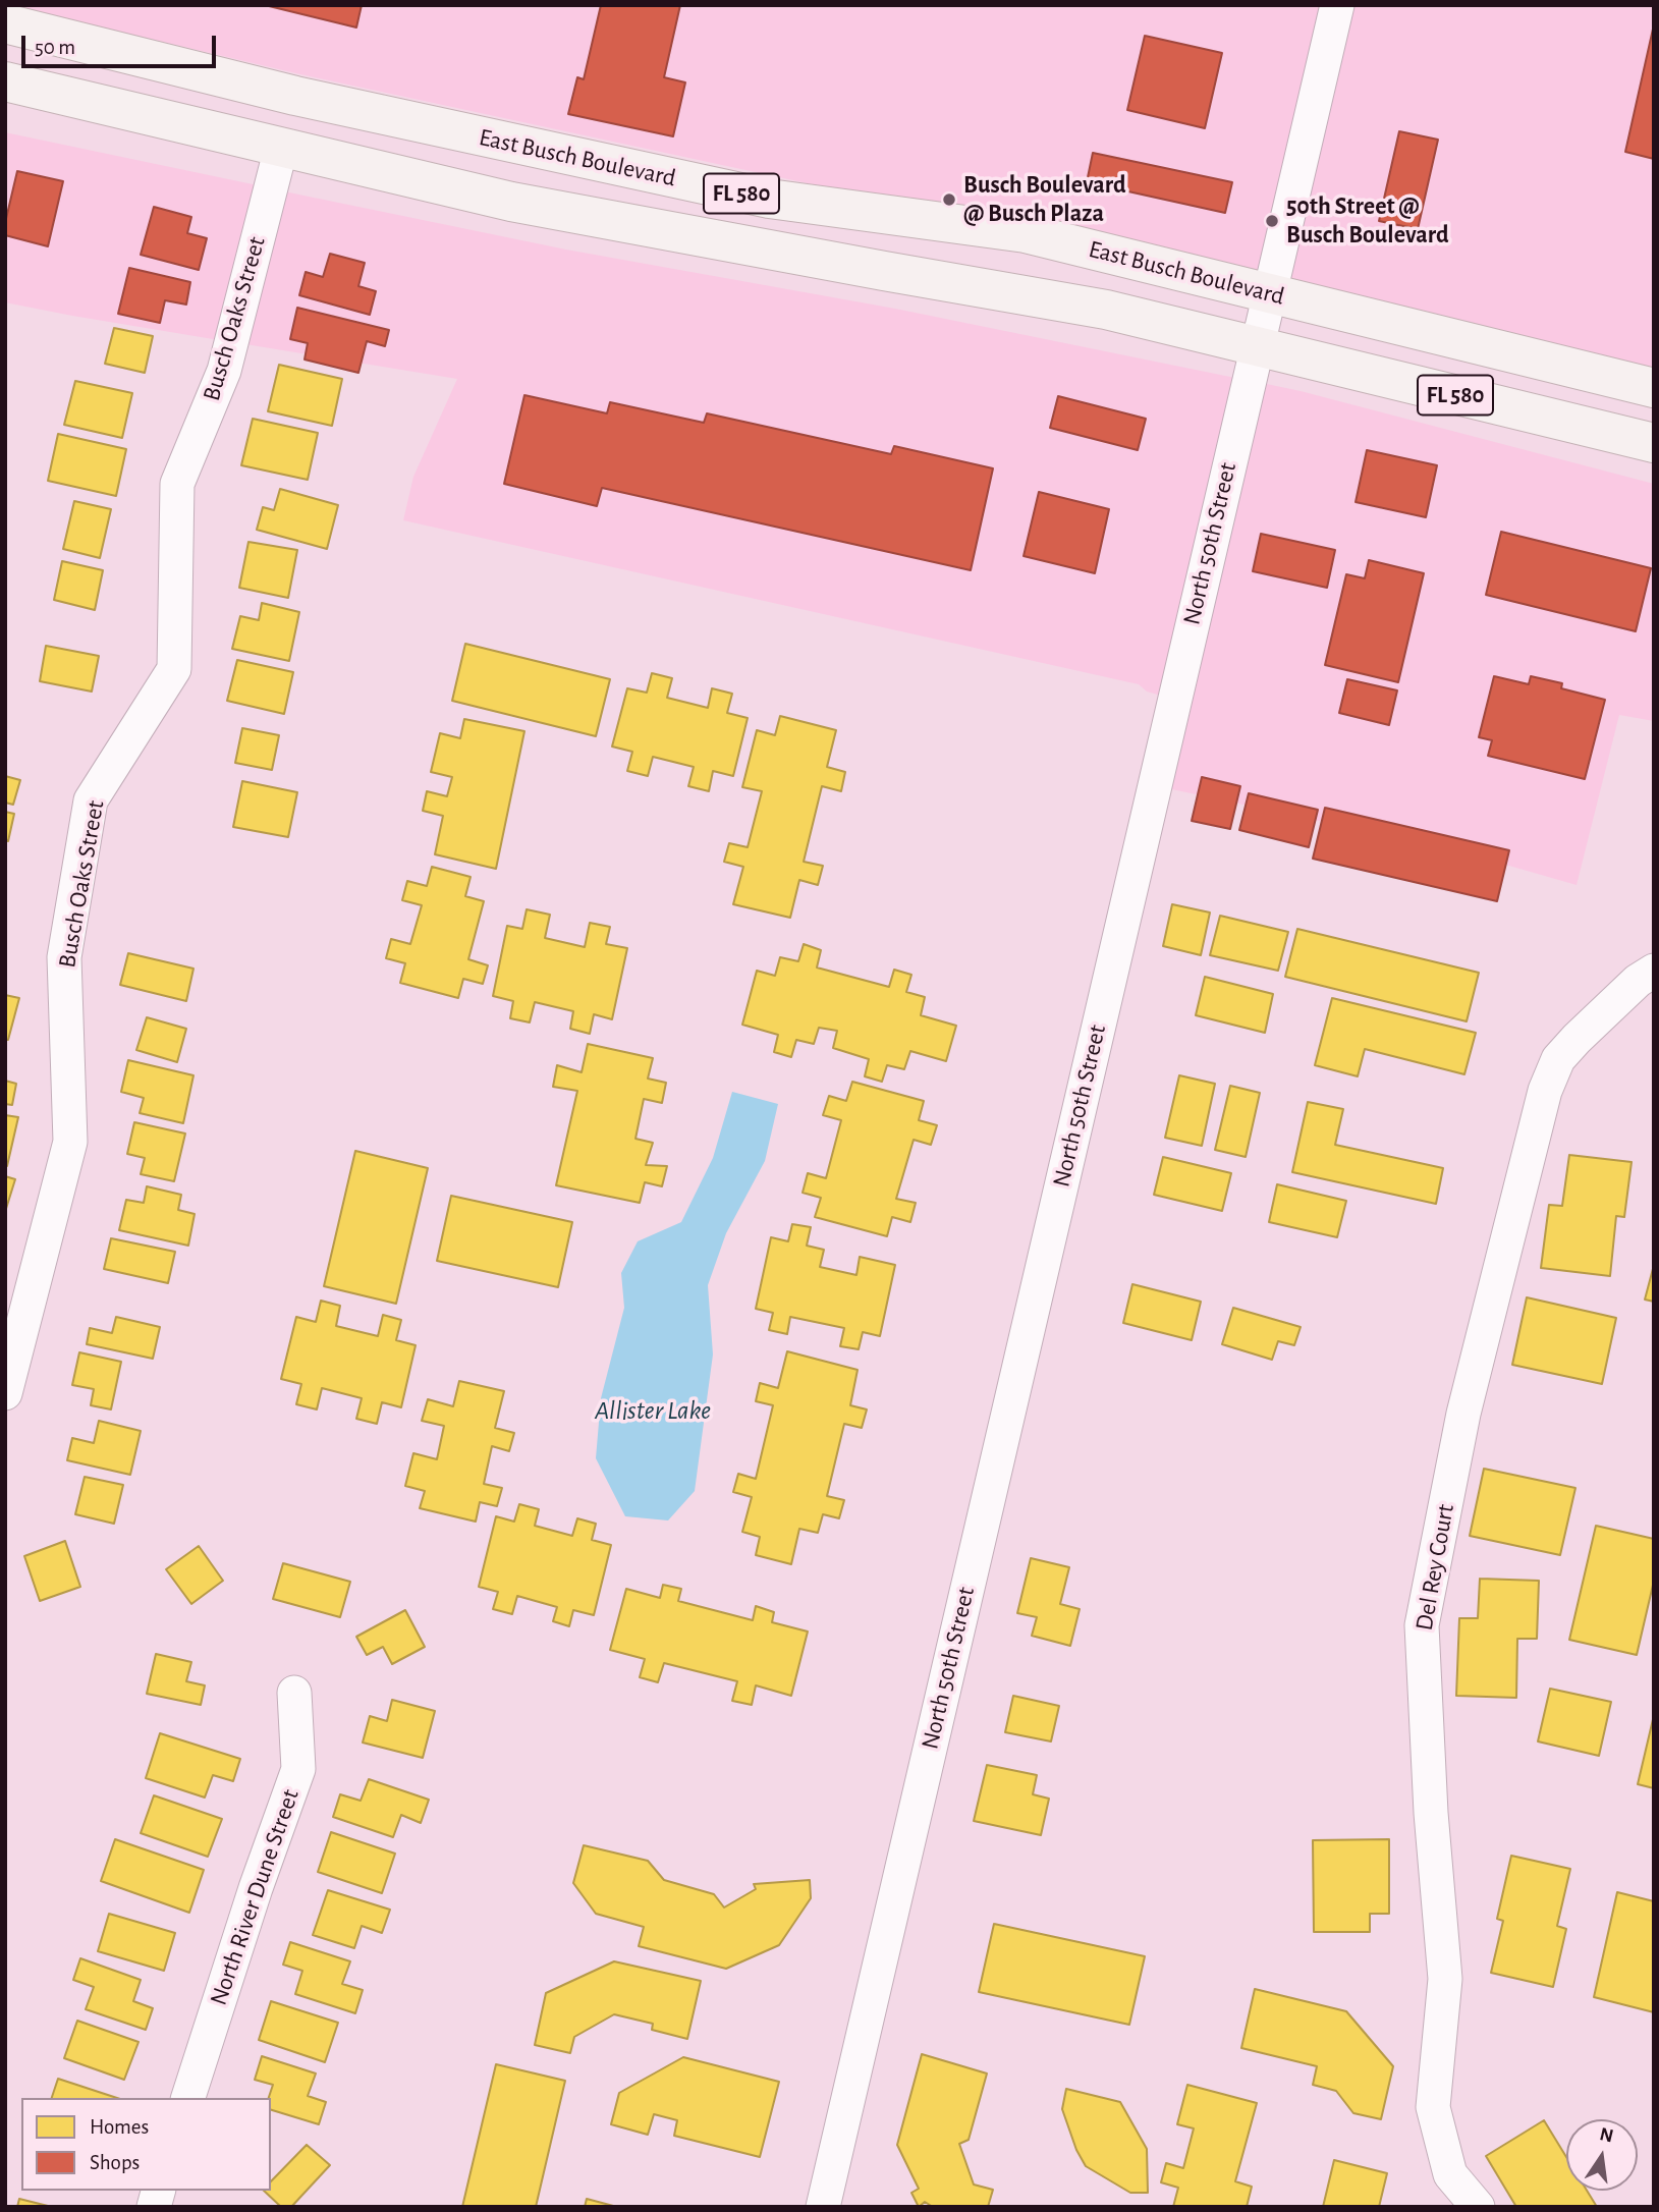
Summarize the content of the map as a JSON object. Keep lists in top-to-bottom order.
{
  "streets": {
    "main road": ["East Busch Boulevard", "FL 580"],
    "street": [
      "Busch Oaks Street",
      "North 50th Street",
      "Del Rey Court",
      "North River Dune Street"
    ]
  },
  "crossings": [
    ["East Busch Boulevard", "North 50th Street"],
    ["FL 580", "Busch Oaks Street"],
    ["FL 580", "North 50th Street"]
  ],
  "water": ["Allister Lake"],
  "places": ["Busch Boulevard @ Busch Plaza", "50th Street @ Busch Boulevard"],
  "legend": ["Homes", "Shops"],
  "scale_bar": "50 m",
  "north": "top"
}
